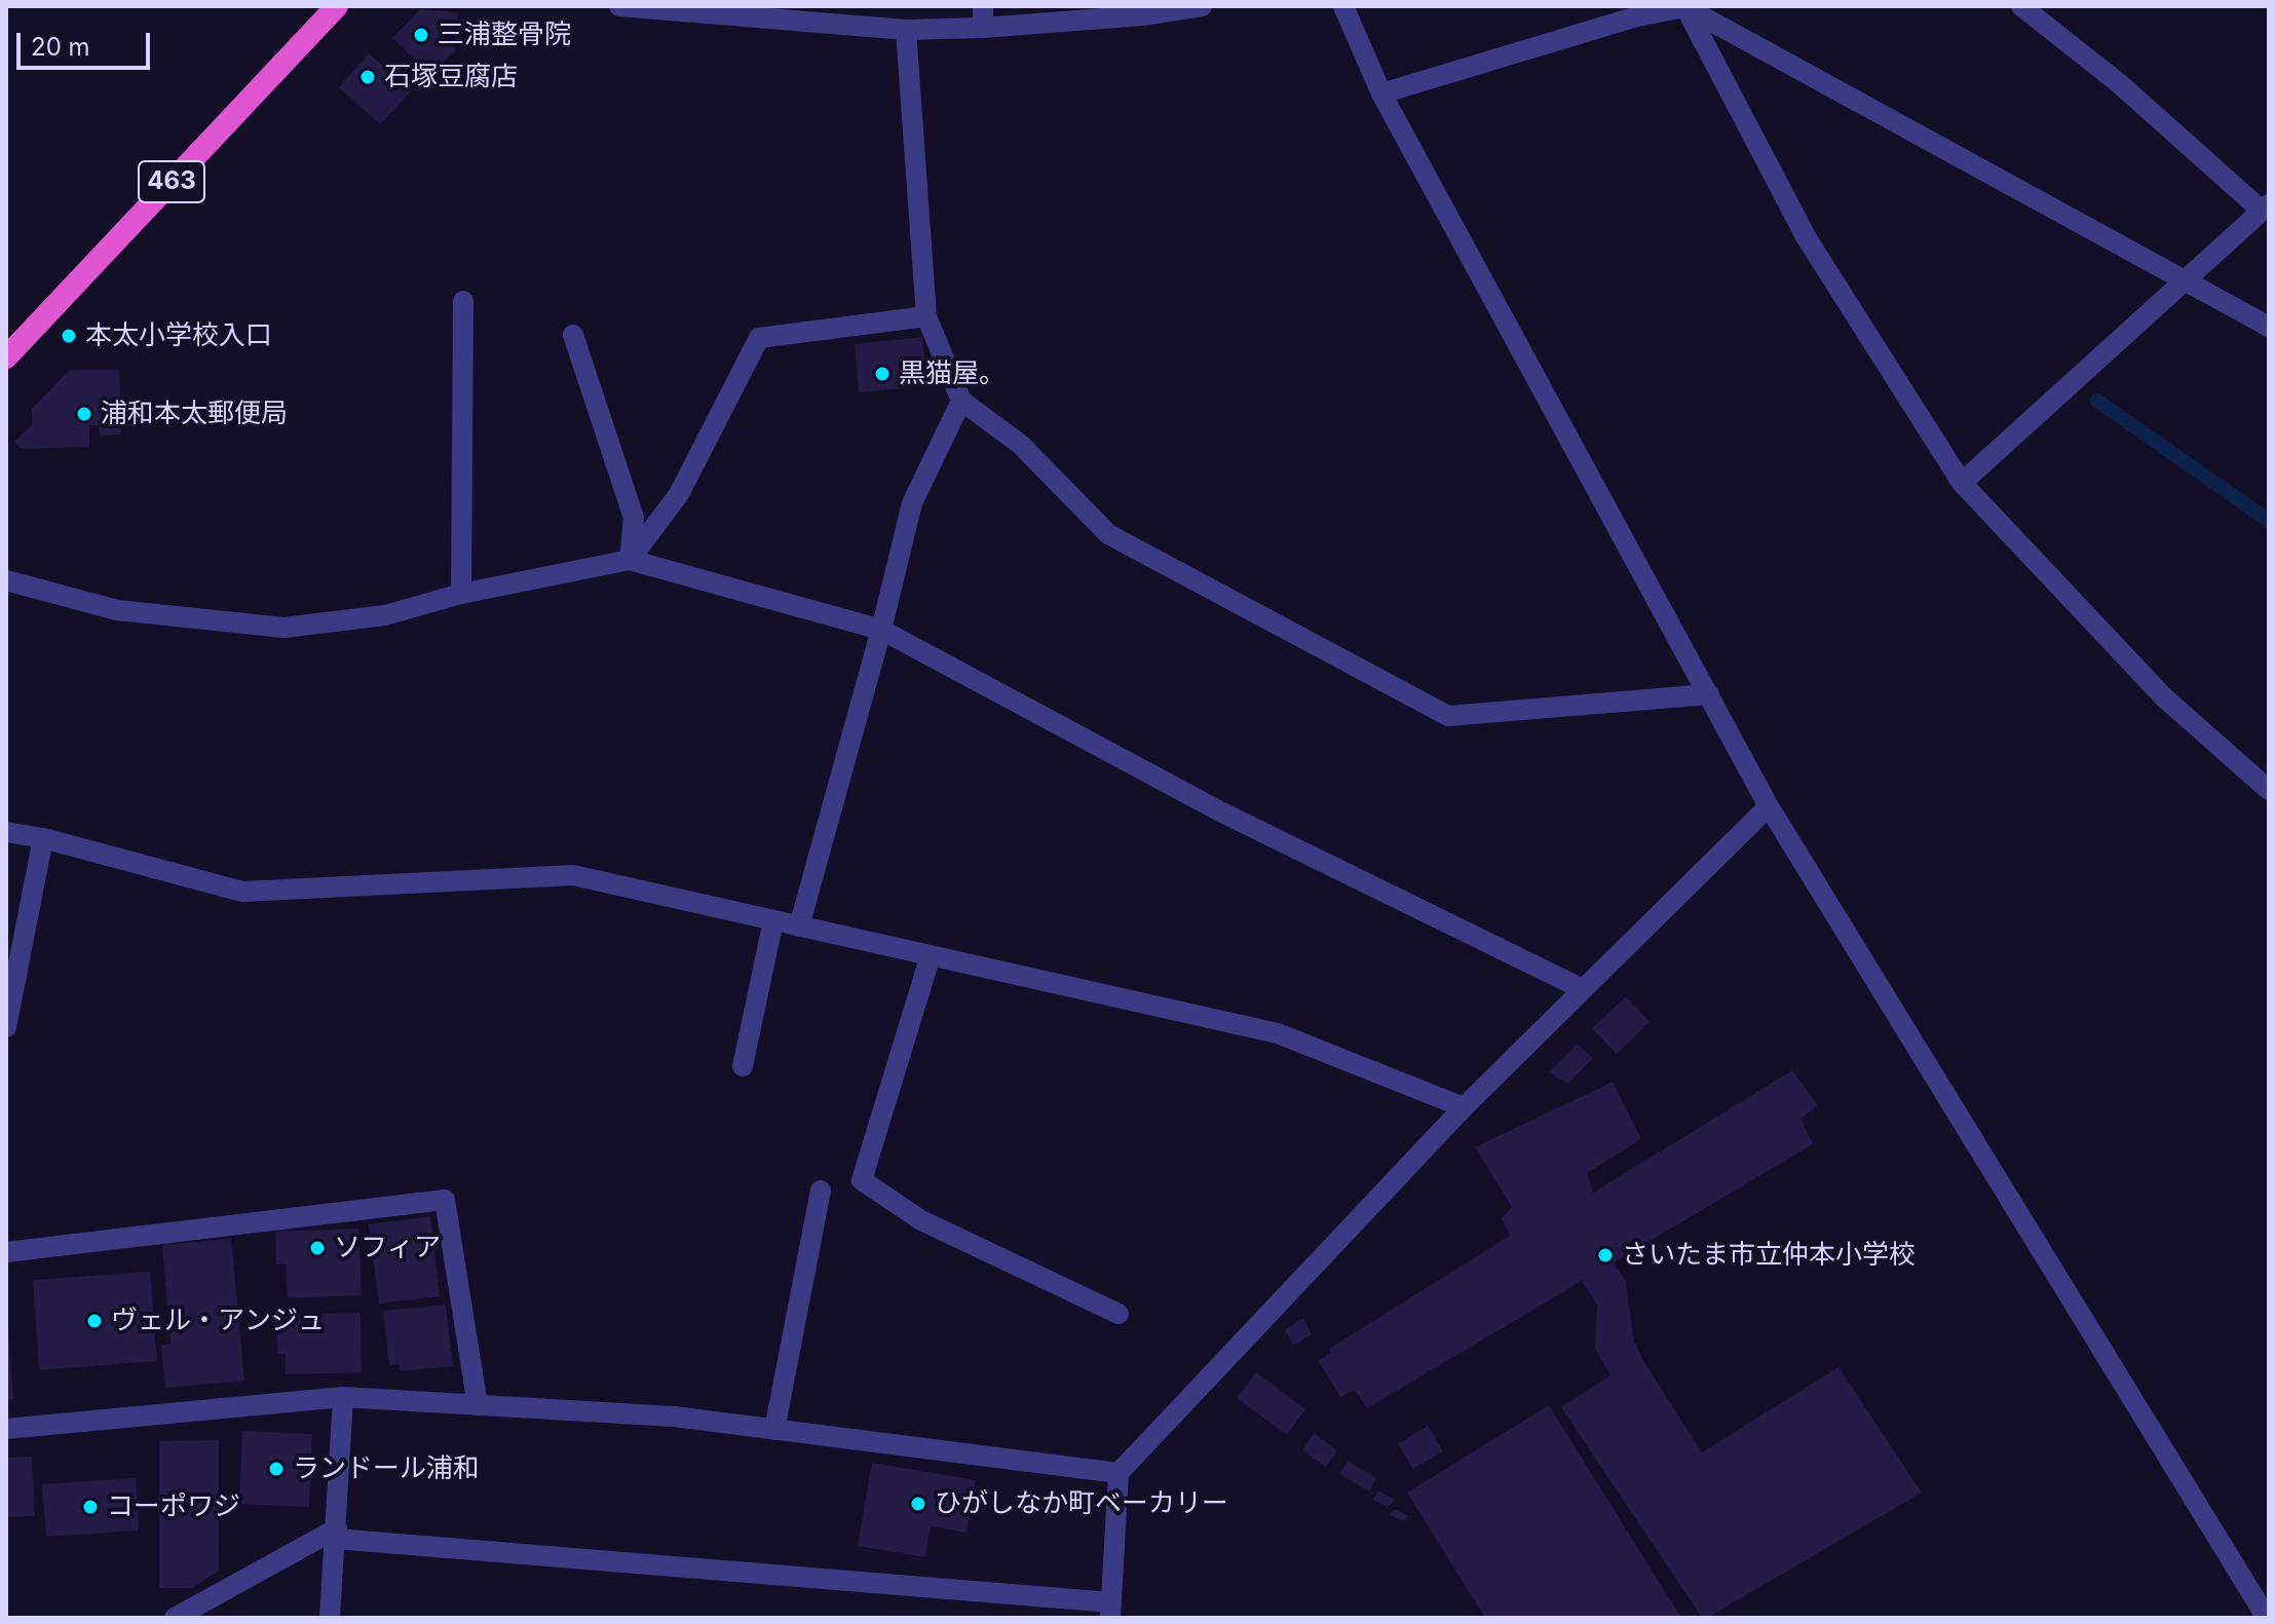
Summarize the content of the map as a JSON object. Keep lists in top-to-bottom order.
{
  "streets": {
    "highway": ["463"]
  },
  "places": [
    "三浦整骨院",
    "石塚豆腐店",
    "本太小学校入口",
    "黒猫屋。",
    "浦和本太郵便局",
    "ソフィア",
    "さいたま市立仲本小学校",
    "ヴェル・アンジュ",
    "ランドール浦和",
    "ひがしなか町ベーカリー",
    "コーポワジ"
  ],
  "scale_bar": "20 m"
}
